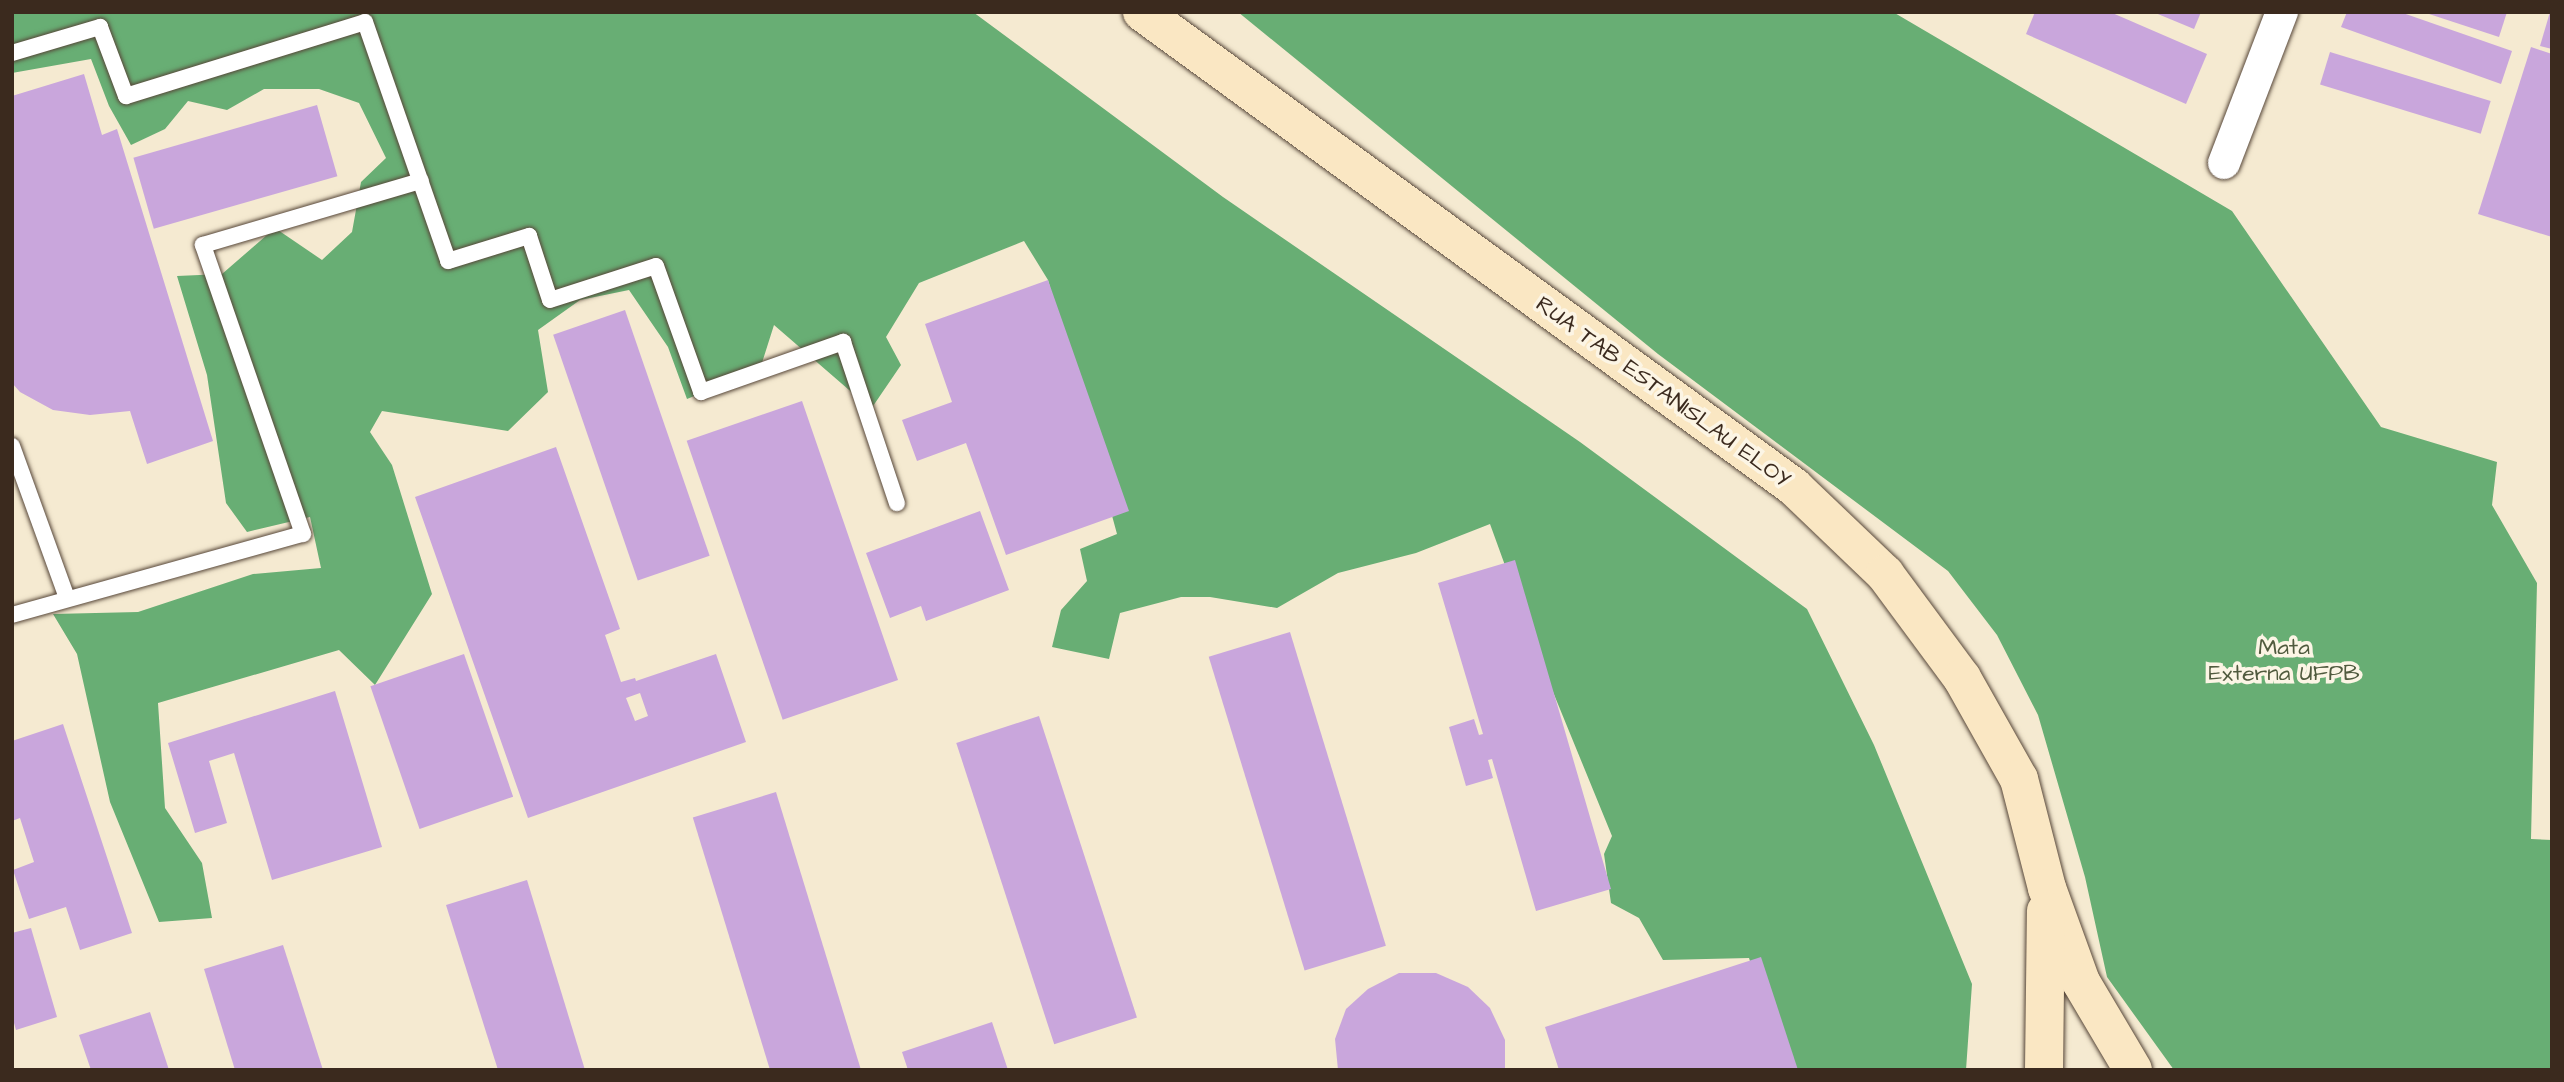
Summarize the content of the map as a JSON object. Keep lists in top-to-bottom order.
{
  "streets": {
    "street": ["RUA TAB ESTANISLAU ELOY"]
  },
  "parks": ["Mata Externa UFPB"]
}
